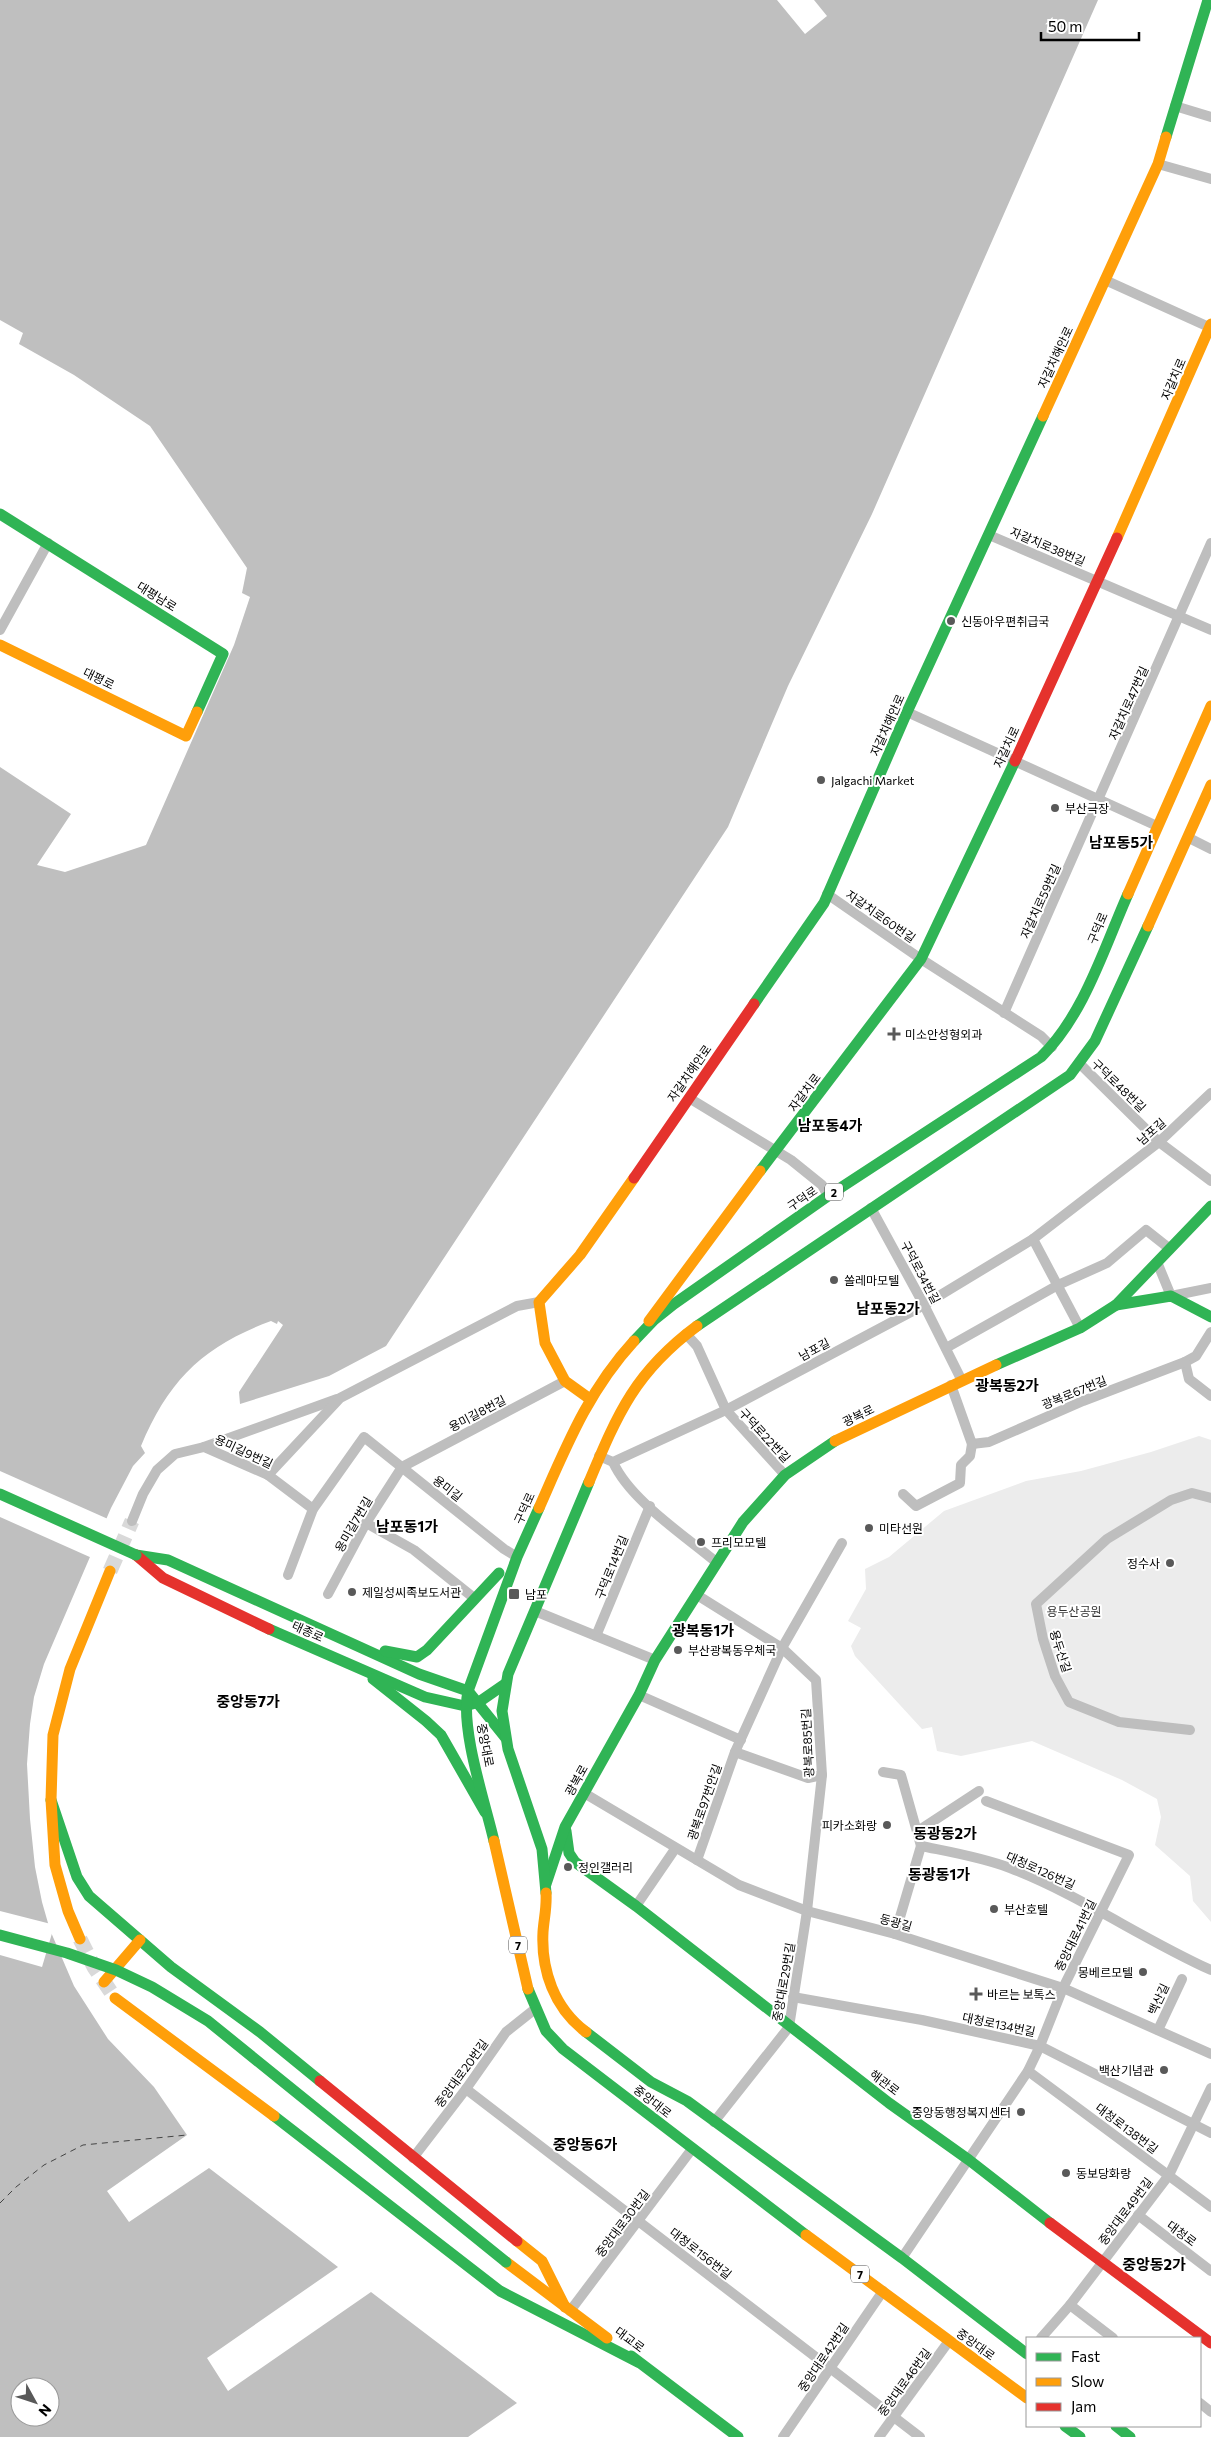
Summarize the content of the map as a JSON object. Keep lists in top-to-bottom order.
{
  "streets": {
    "main road": [
      "자갈치해안로",
      "자갈치로",
      "대평남로",
      "대평로",
      "구덕로",
      "2",
      "광복로",
      "태종로",
      "중앙대로",
      "7",
      "해관로",
      "대교로"
    ],
    "street": [
      "자갈치로38번길",
      "자갈치로47번길",
      "자갈치로59번길",
      "자갈치로60번길",
      "구덕로48번길",
      "남포길",
      "구덕로34번길",
      "광복로67번길",
      "용미길8번길",
      "구덕로22번길",
      "용미길9번길",
      "용미길",
      "용미길7번길",
      "구덕로14번길",
      "용두산길",
      "광복로85번길",
      "광복로97번안길",
      "대청로126번길",
      "동광길",
      "중앙대로41번길",
      "중앙대로29번길",
      "백산길",
      "대청로134번길",
      "중앙대로20번길",
      "대청로138번길",
      "중앙대로49번길",
      "중앙대로30번길",
      "대청로",
      "대청로156번길",
      "중앙대로42번길",
      "중앙대로46번길"
    ]
  },
  "crossings": [
    ["자갈치해안로", "자갈치로38번길"],
    ["자갈치해안로", "자갈치로60번길"],
    ["자갈치로", "자갈치로38번길"],
    ["자갈치로", "자갈치로60번길"],
    ["자갈치로", "구덕로"],
    ["자갈치로38번길", "자갈치로47번길"],
    ["대평남로", "대평로"],
    ["자갈치로47번길", "자갈치로59번길"],
    ["구덕로", "용미길"],
    ["구덕로", "태종로"],
    ["구덕로", "중앙대로"],
    ["구덕로48번길", "남포길"],
    ["남포길", "구덕로34번길"],
    ["남포길", "구덕로22번길"],
    ["구덕로34번길", "광복로"],
    ["용미길8번길", "용미길"],
    ["용미길8번길", "용미길7번길"],
    ["광복로", "구덕로22번길"],
    ["광복로", "광복로85번길"],
    ["광복로", "중앙대로"],
    ["광복로", "동광길"],
    ["광복로", "해관로"],
    ["용미길9번길", "용미길"],
    ["용미길", "용미길7번길"],
    ["태종로", "중앙대로"],
    ["광복로85번길", "광복로97번안길"],
    ["광복로85번길", "동광길"],
    ["광복로85번길", "중앙대로29번길"],
    ["중앙대로", "중앙대로41번길"],
    ["중앙대로", "중앙대로29번길"],
    ["중앙대로", "중앙대로20번길"],
    ["중앙대로", "중앙대로30번길"],
    ["중앙대로", "중앙대로42번길"],
    ["중앙대로", "중앙대로46번길"],
    ["광복로97번안길", "동광길"],
    ["대청로126번길", "중앙대로41번길"],
    ["동광길", "중앙대로41번길"],
    ["동광길", "중앙대로29번길"],
    ["동광길", "백산길"],
    ["중앙대로41번길", "대청로134번길"],
    ["중앙대로41번길", "해관로"],
    ["중앙대로41번길", "대청로138번길"],
    ["중앙대로29번길", "대청로134번길"],
    ["중앙대로29번길", "해관로"],
    ["대청로134번길", "중앙대로49번길"],
    ["중앙대로20번길", "대청로156번길"],
    ["해관로", "중앙대로49번길"],
    ["대청로138번길", "중앙대로49번길"],
    ["중앙대로49번길", "대청로"],
    ["중앙대로30번길", "대청로156번길"],
    ["중앙대로30번길", "대교로"],
    ["대청로156번길", "중앙대로42번길"],
    ["대청로156번길", "중앙대로46번길"]
  ],
  "districts": [
    "남포동5가",
    "남포동4가",
    "남포동2가",
    "광복동2가",
    "남포동1가",
    "광복동1가",
    "중앙동7가",
    "동광동2가",
    "동광동1가",
    "중앙동6가",
    "중앙동2가"
  ],
  "parks": ["용두산공원"],
  "places": {
    "other": [
      "신동아우편취급국",
      "Jalgachi Market",
      "부산극장",
      "쏠레마모텔",
      "미타선원",
      "프리모모텔",
      "정수사",
      "제일성씨족보도서관",
      "부산광복동우체국",
      "피카소화랑",
      "정인갤러리",
      "부산호텔",
      "몽베르모텔",
      "백산기념관",
      "중앙동행정복지센터",
      "동보당화랑"
    ],
    "health": ["미소안성형외과", "바르는 보톡스"],
    "transit": ["남포"]
  },
  "legend": ["Fast", "Slow", "Jam"],
  "scale_bar": "50 m",
  "north": "bottom right"
}
